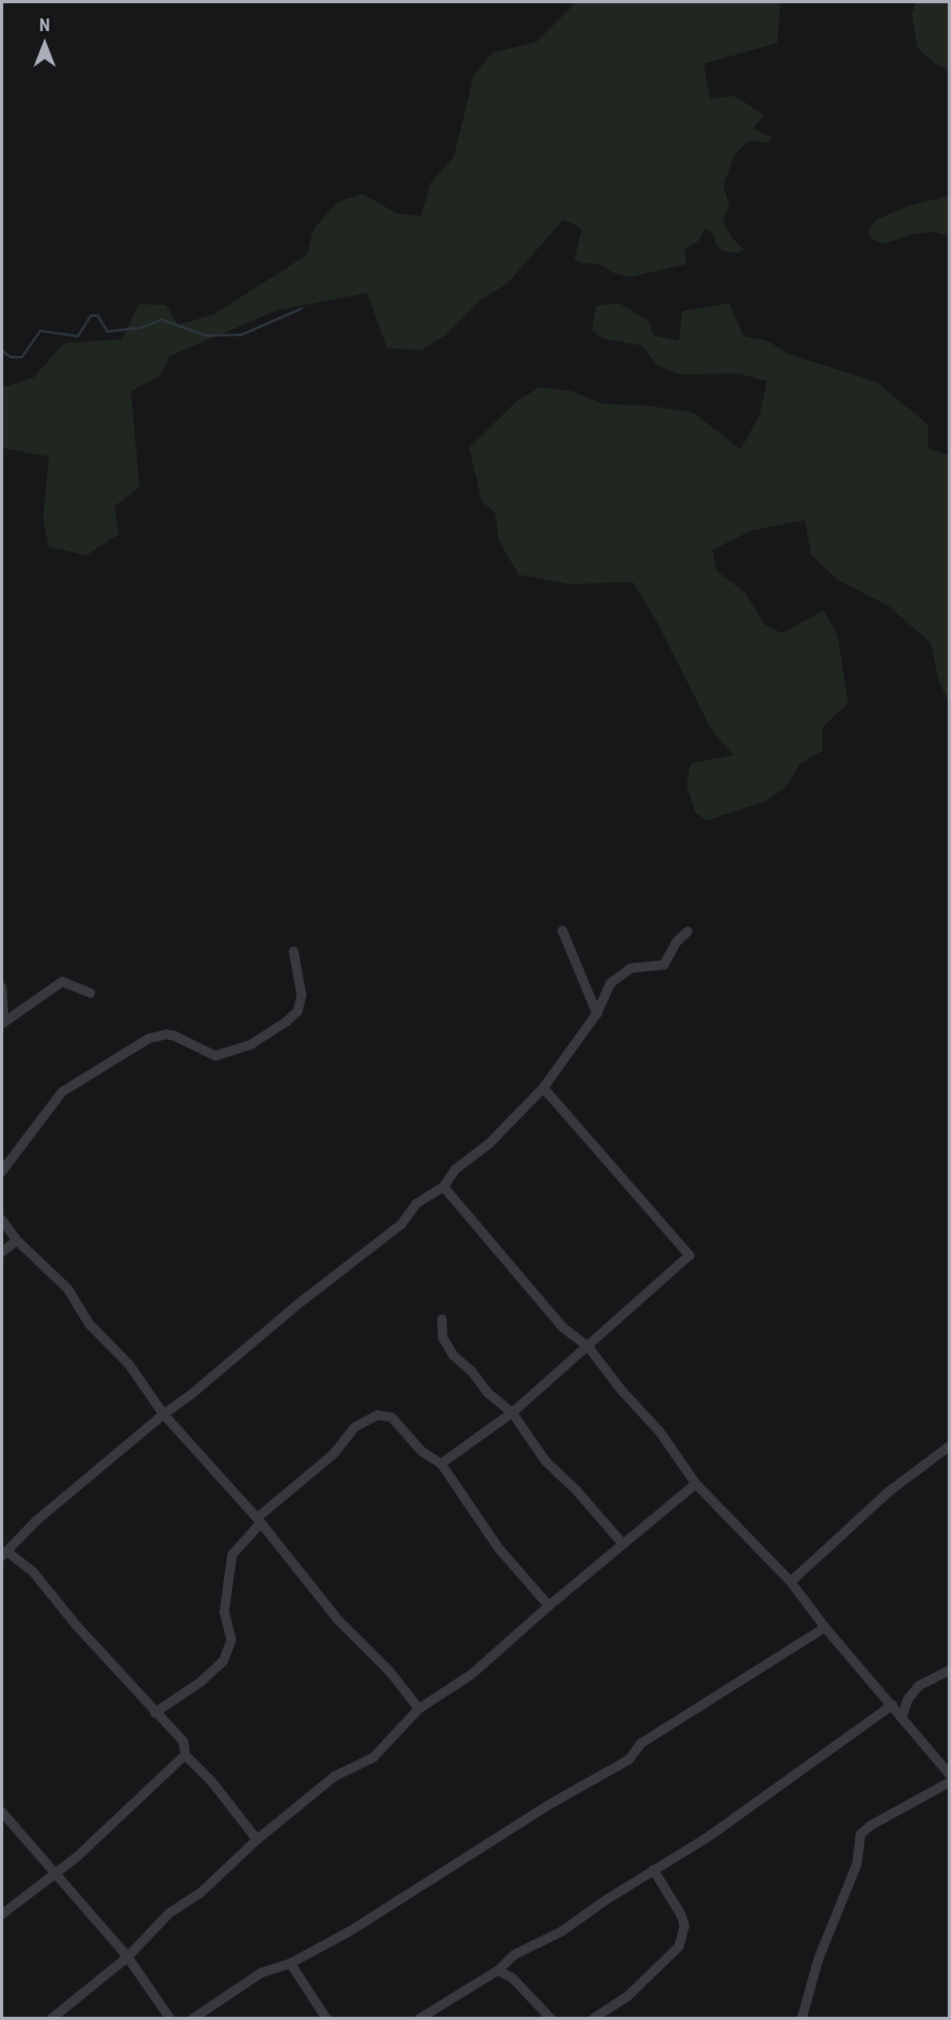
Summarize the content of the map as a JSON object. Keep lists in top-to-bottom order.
{
  "north": "top"
}
